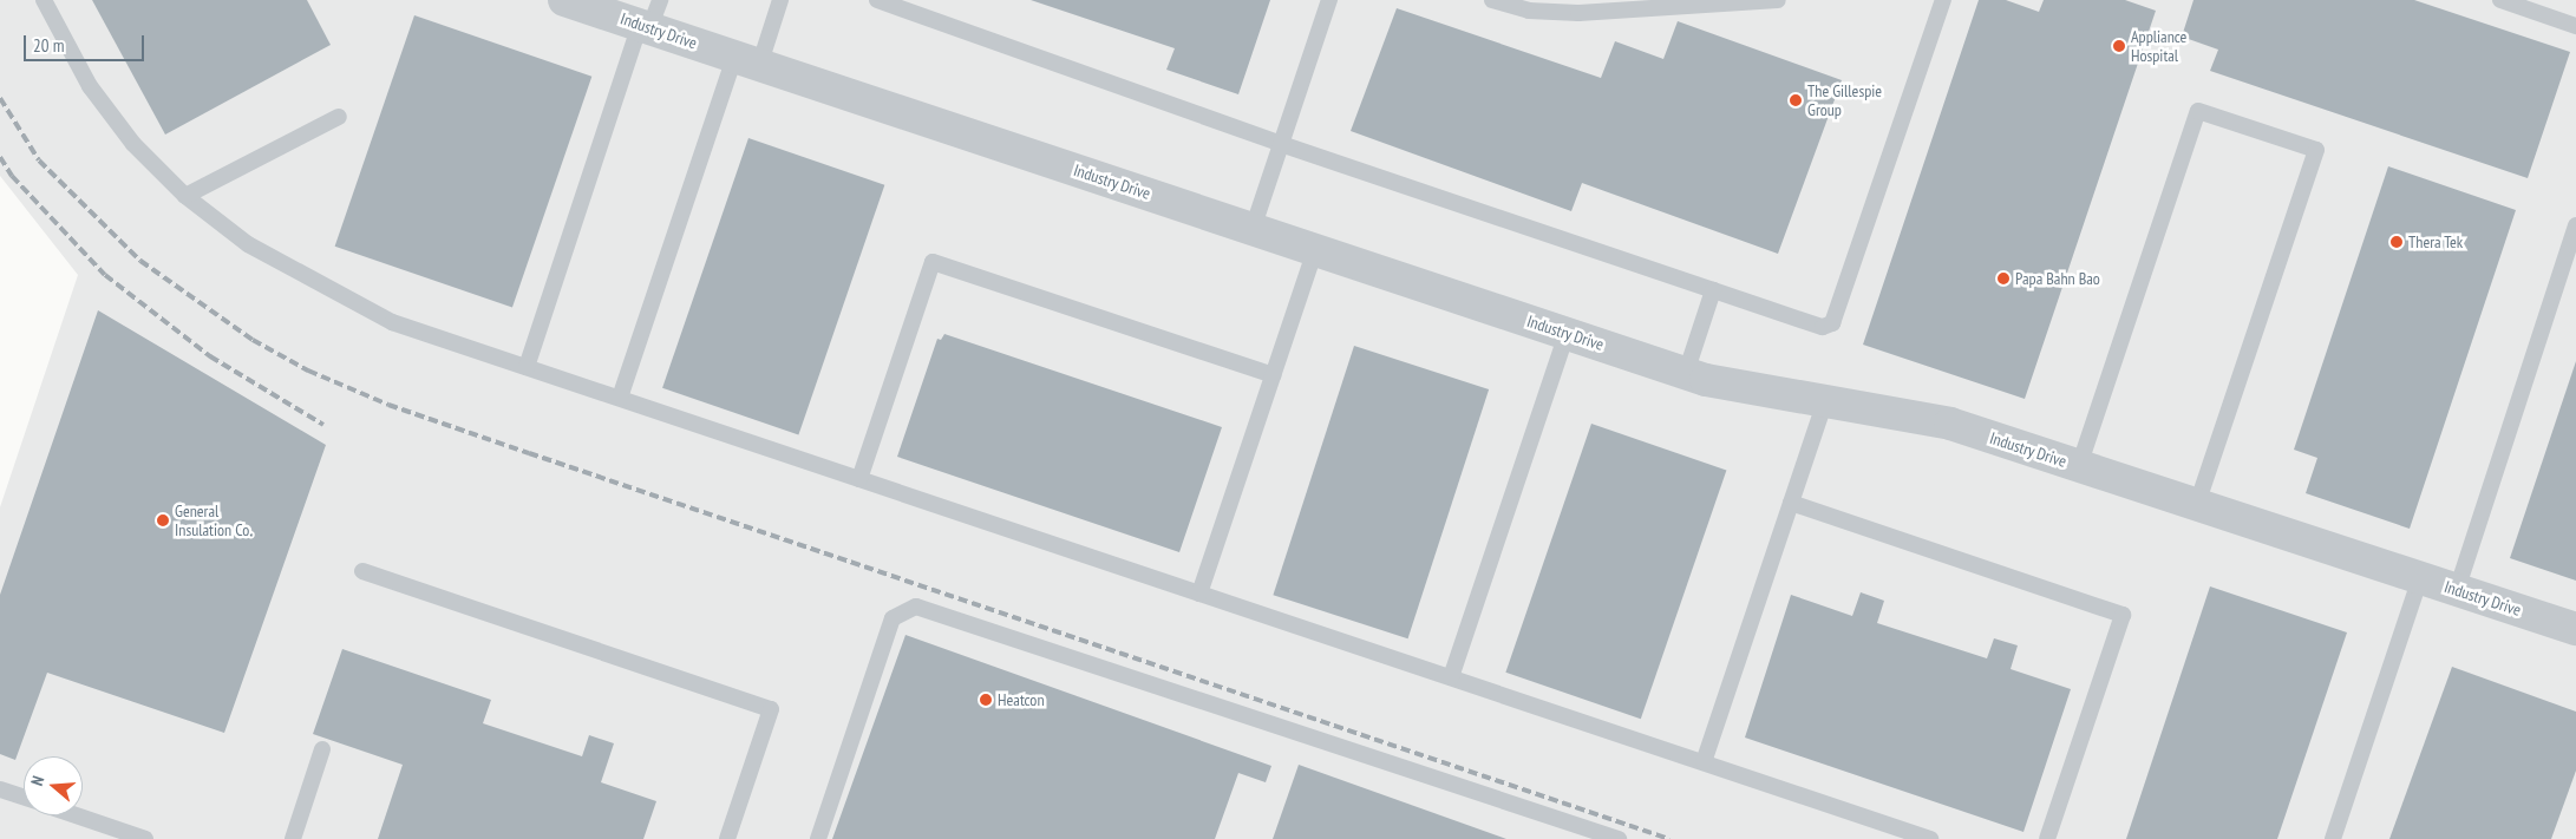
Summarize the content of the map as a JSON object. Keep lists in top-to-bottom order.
{
  "streets": {
    "street": ["Industry Drive"]
  },
  "places": [
    "Appliance Hospital",
    "The Gillespie Group",
    "Thera Tek",
    "Papa Bahn Bao",
    "General Insulation Co.",
    "Heatcon"
  ],
  "scale_bar": "20 m",
  "north": "left"
}
